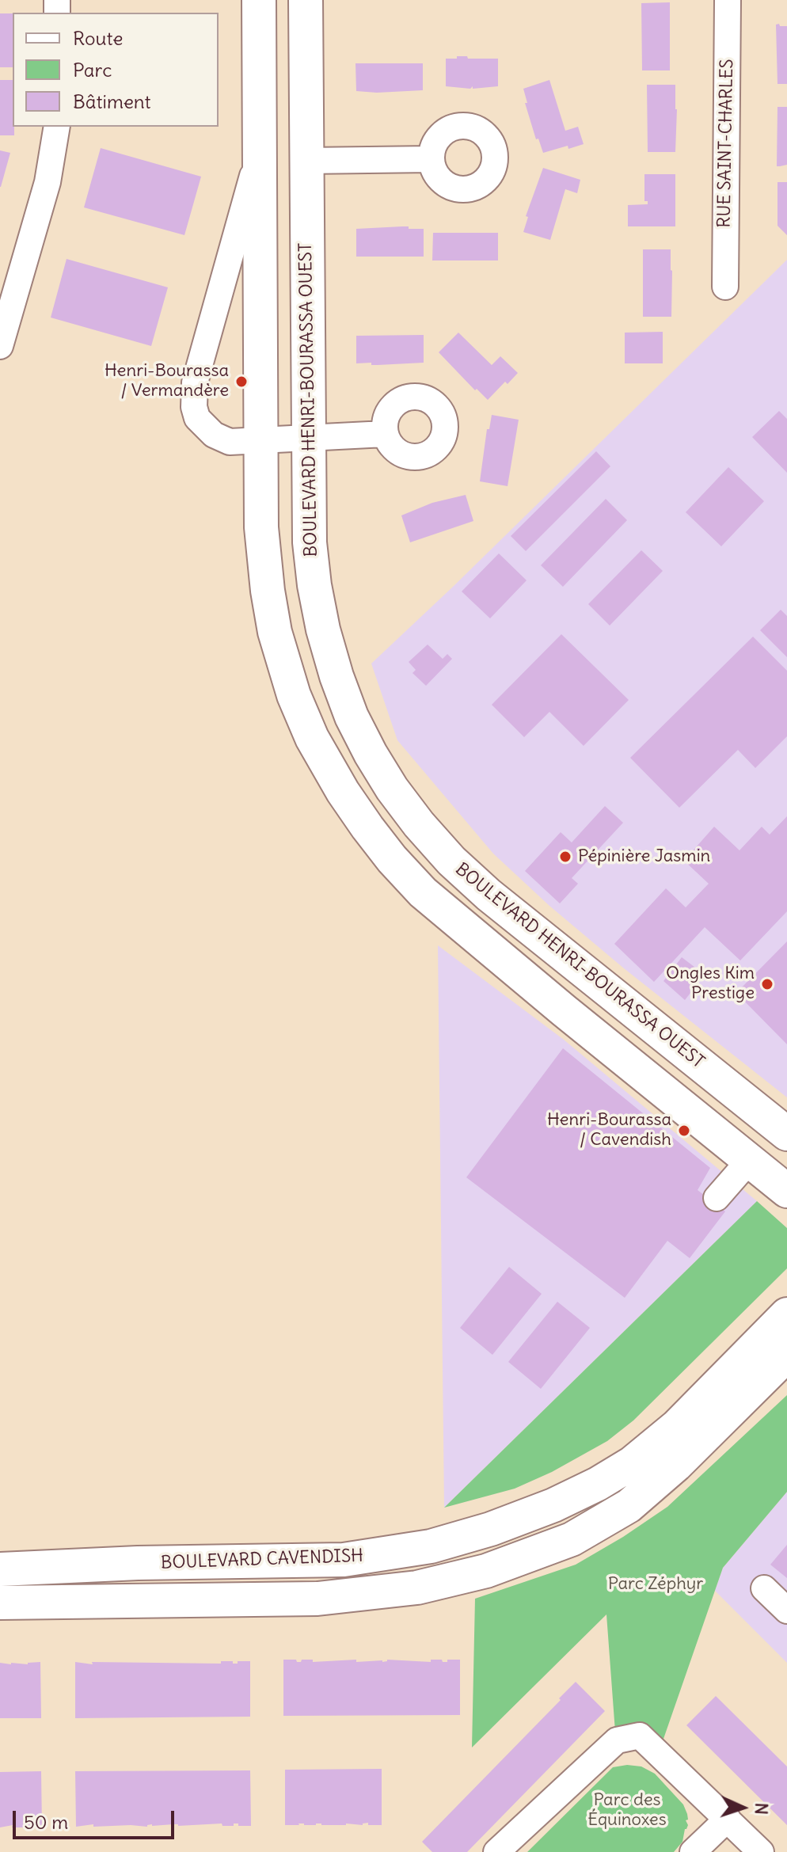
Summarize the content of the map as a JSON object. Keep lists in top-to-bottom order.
{
  "streets": {
    "main road": ["BOULEVARD HENRI-BOURASSA OUEST", "BOULEVARD CAVENDISH"],
    "street": ["RUE SAINT-CHARLES"]
  },
  "parks": ["Parc Zéphyr", "Parc des Équinoxes"],
  "places": [
    "Henri-Bourassa / Vermandère",
    "Pépinière Jasmin",
    "Ongles Kim Prestige",
    "Henri-Bourassa / Cavendish"
  ],
  "legend": ["Route", "Parc", "Bâtiment"],
  "scale_bar": "50 m",
  "north": "right"
}
